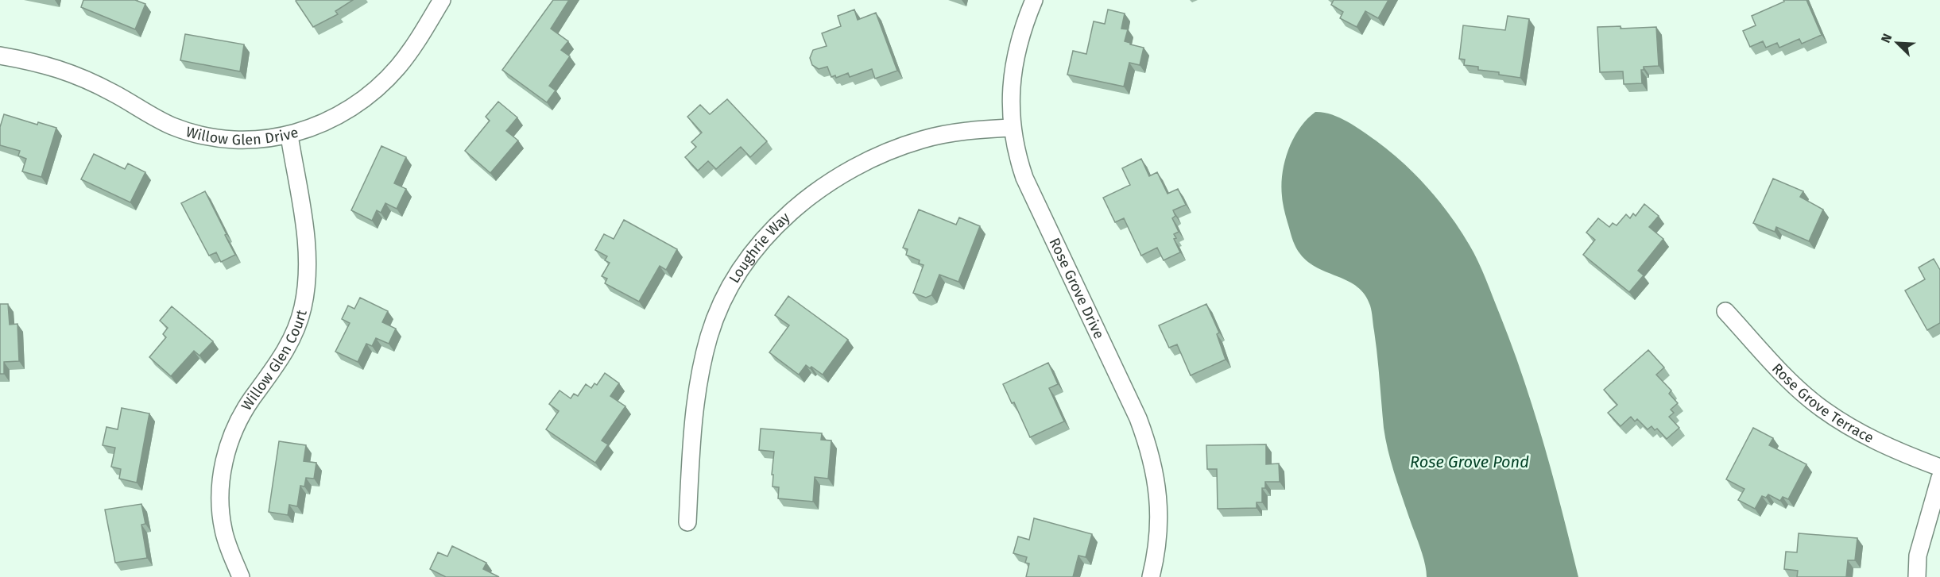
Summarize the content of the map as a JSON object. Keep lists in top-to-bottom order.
{
  "streets": {
    "street": [
      "Willow Glen Drive",
      "Loughrie Way",
      "Rose Grove Drive",
      "Willow Glen Court",
      "Rose Grove Terrace"
    ]
  },
  "crossings": [
    ["Willow Glen Drive", "Willow Glen Court"],
    ["Loughrie Way", "Rose Grove Drive"]
  ],
  "water": ["Rose Grove Pond"],
  "north": "top left"
}
